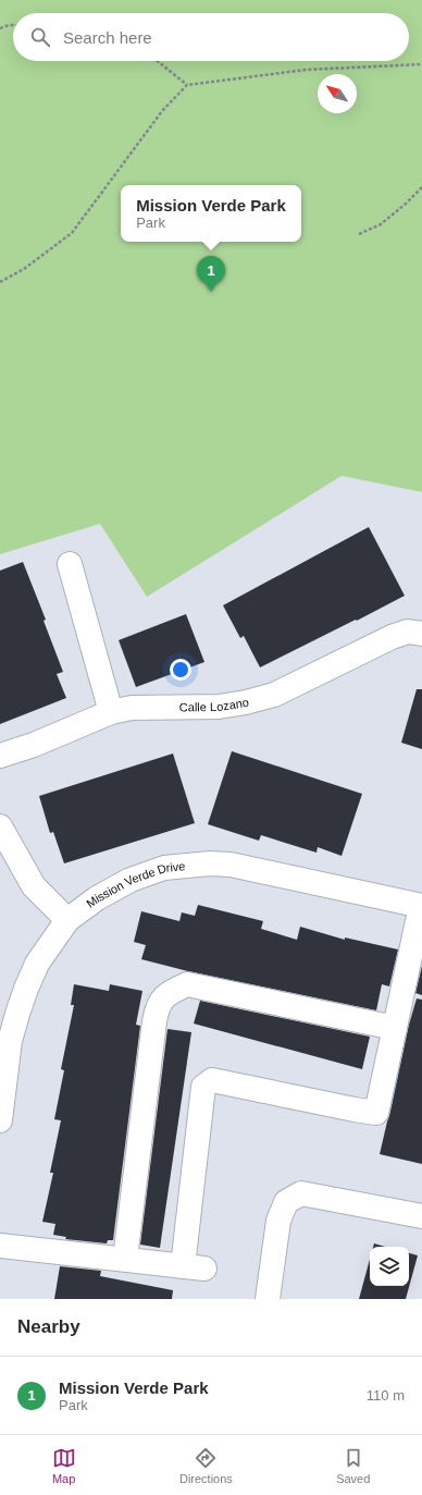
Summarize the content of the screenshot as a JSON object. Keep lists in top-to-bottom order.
{
  "streets": {
    "street": ["Calle Lozano", "Mission Verde Drive"]
  },
  "north": "top left",
  "page": {
    "search": "Search here",
    "popup": ["Mission Verde Park", "Park"],
    "pins": "1",
    "heading": "Nearby",
    "list": [
      {
        "mark": "1",
        "name": "Mission Verde Park",
        "note": "Park",
        "value": "110 m"
      }
    ],
    "nav": ["Map", "Directions", "Saved"]
  }
}
